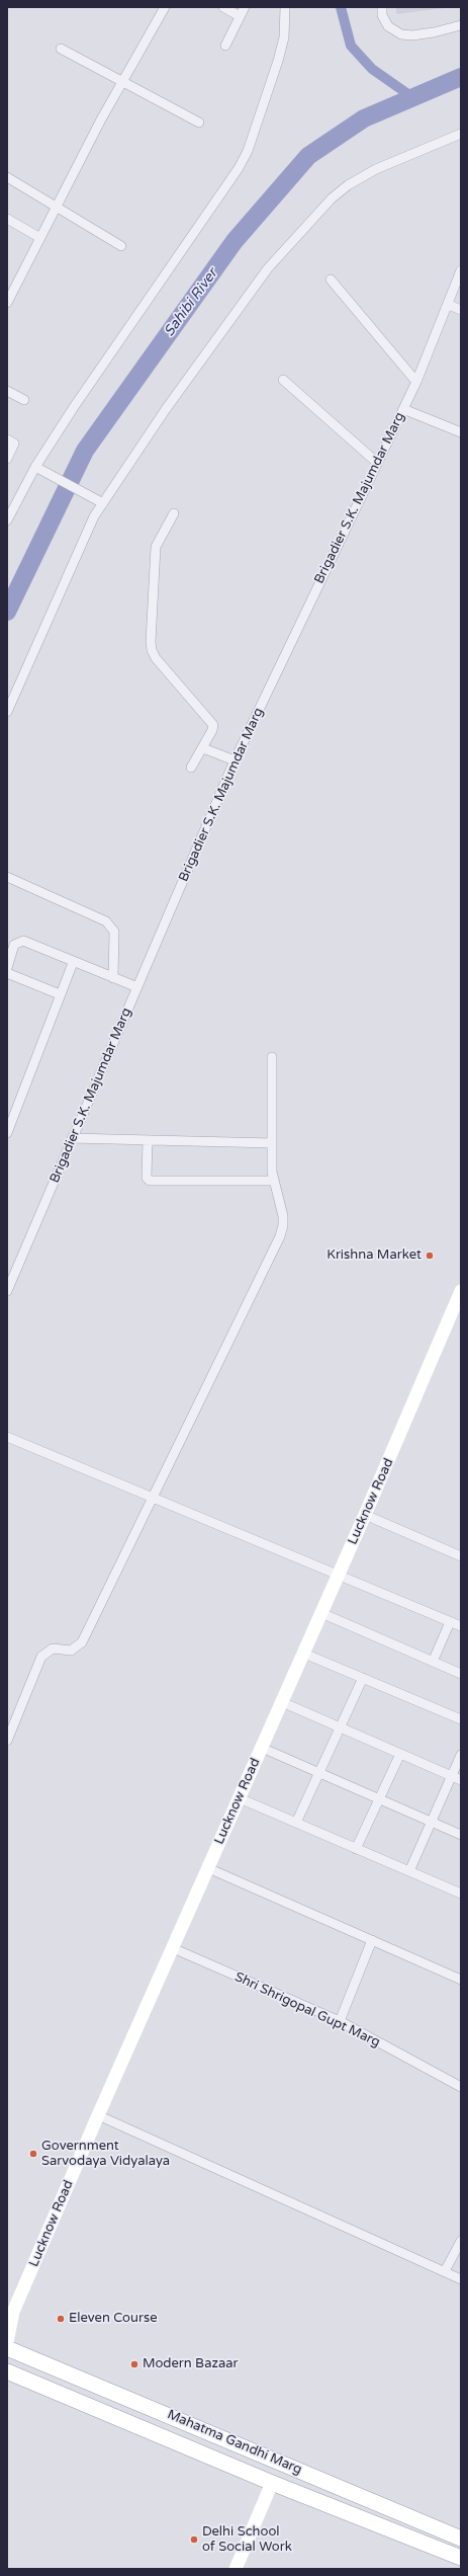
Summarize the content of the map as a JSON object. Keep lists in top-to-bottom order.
{
  "streets": {
    "main road": ["Mahatma Gandhi Marg"],
    "street": ["Brigadier S.K. Majumdar Marg", "Lucknow Road", "Shri Shrigopal Gupt Marg"]
  },
  "crossings": [
    ["Lucknow Road", "Shri Shrigopal Gupt Marg"]
  ],
  "water": ["Sahibi River"],
  "places": [
    "Krishna Market",
    "Government Sarvodaya Vidyalaya",
    "Eleven Course",
    "Modern Bazaar",
    "Delhi School of Social Work"
  ]
}
